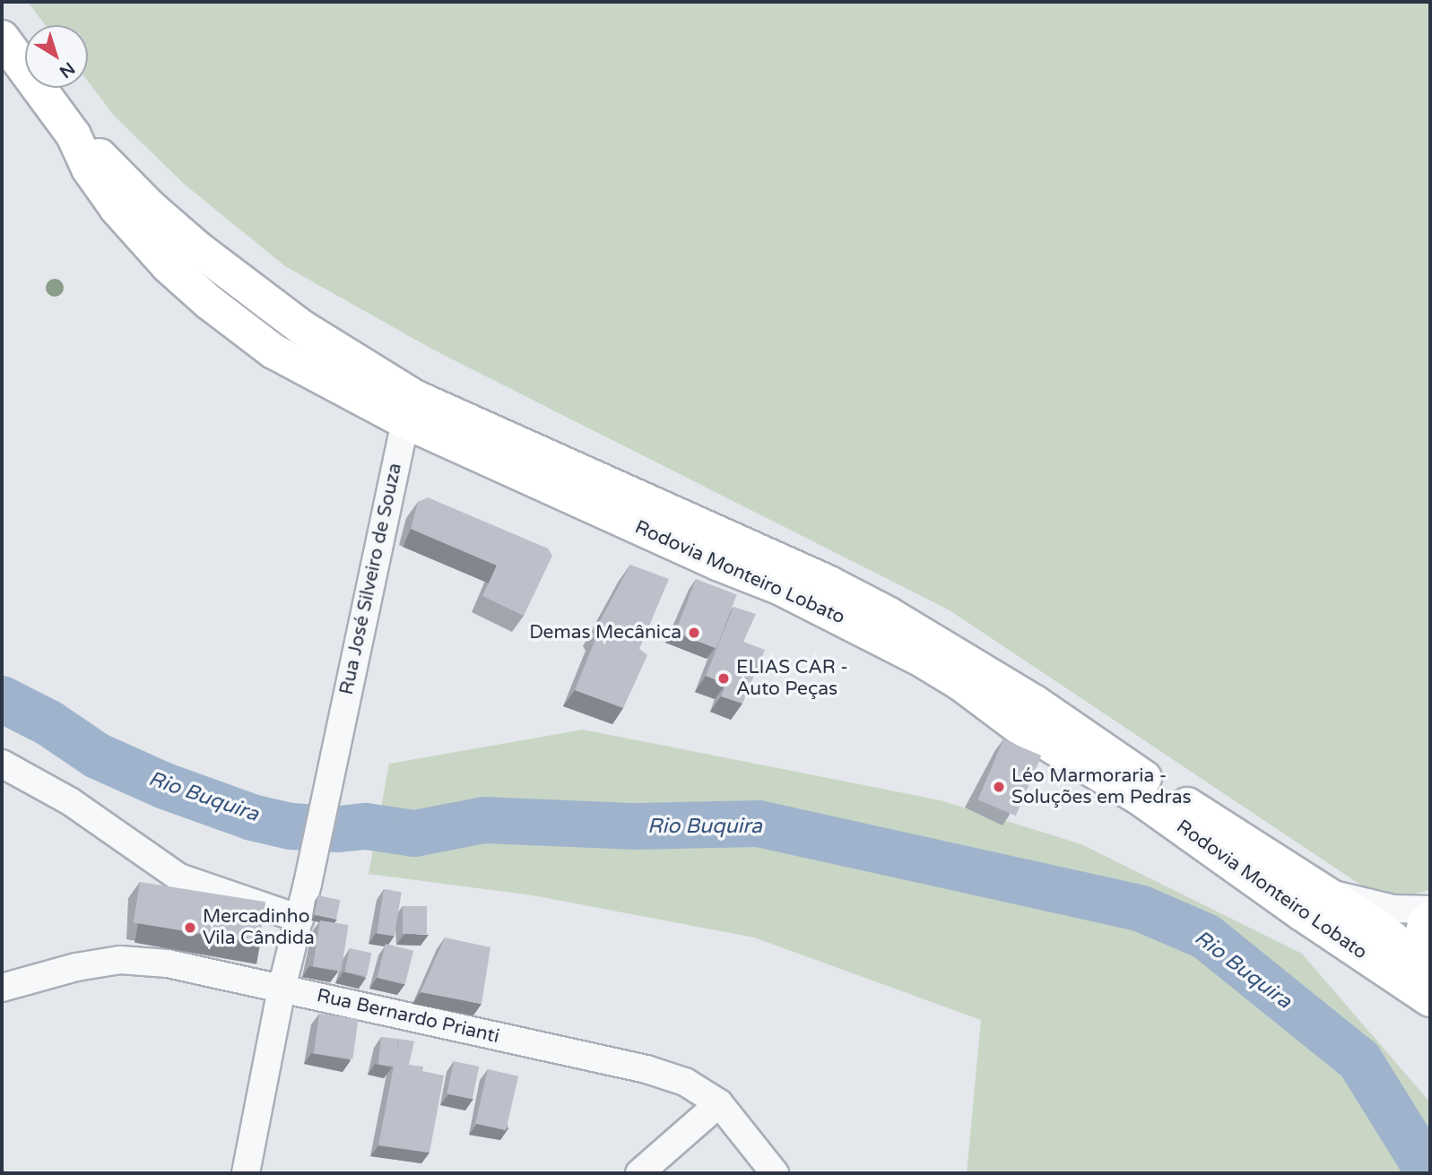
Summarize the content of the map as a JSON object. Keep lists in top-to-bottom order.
{
  "streets": {
    "main road": ["Rodovia Monteiro Lobato"],
    "street": ["Rua José Silveiro de Souza", "Rua Bernardo Prianti"]
  },
  "crossings": [
    ["Rodovia Monteiro Lobato", "Rua José Silveiro de Souza"]
  ],
  "water": ["Rio Buquira"],
  "places": [
    "Demas Mecânica",
    "ELIAS CAR - Auto Peças",
    "Léo Marmoraria - Soluções em Pedras",
    "Mercadinho Vila Cândida"
  ],
  "north": "bottom right"
}
